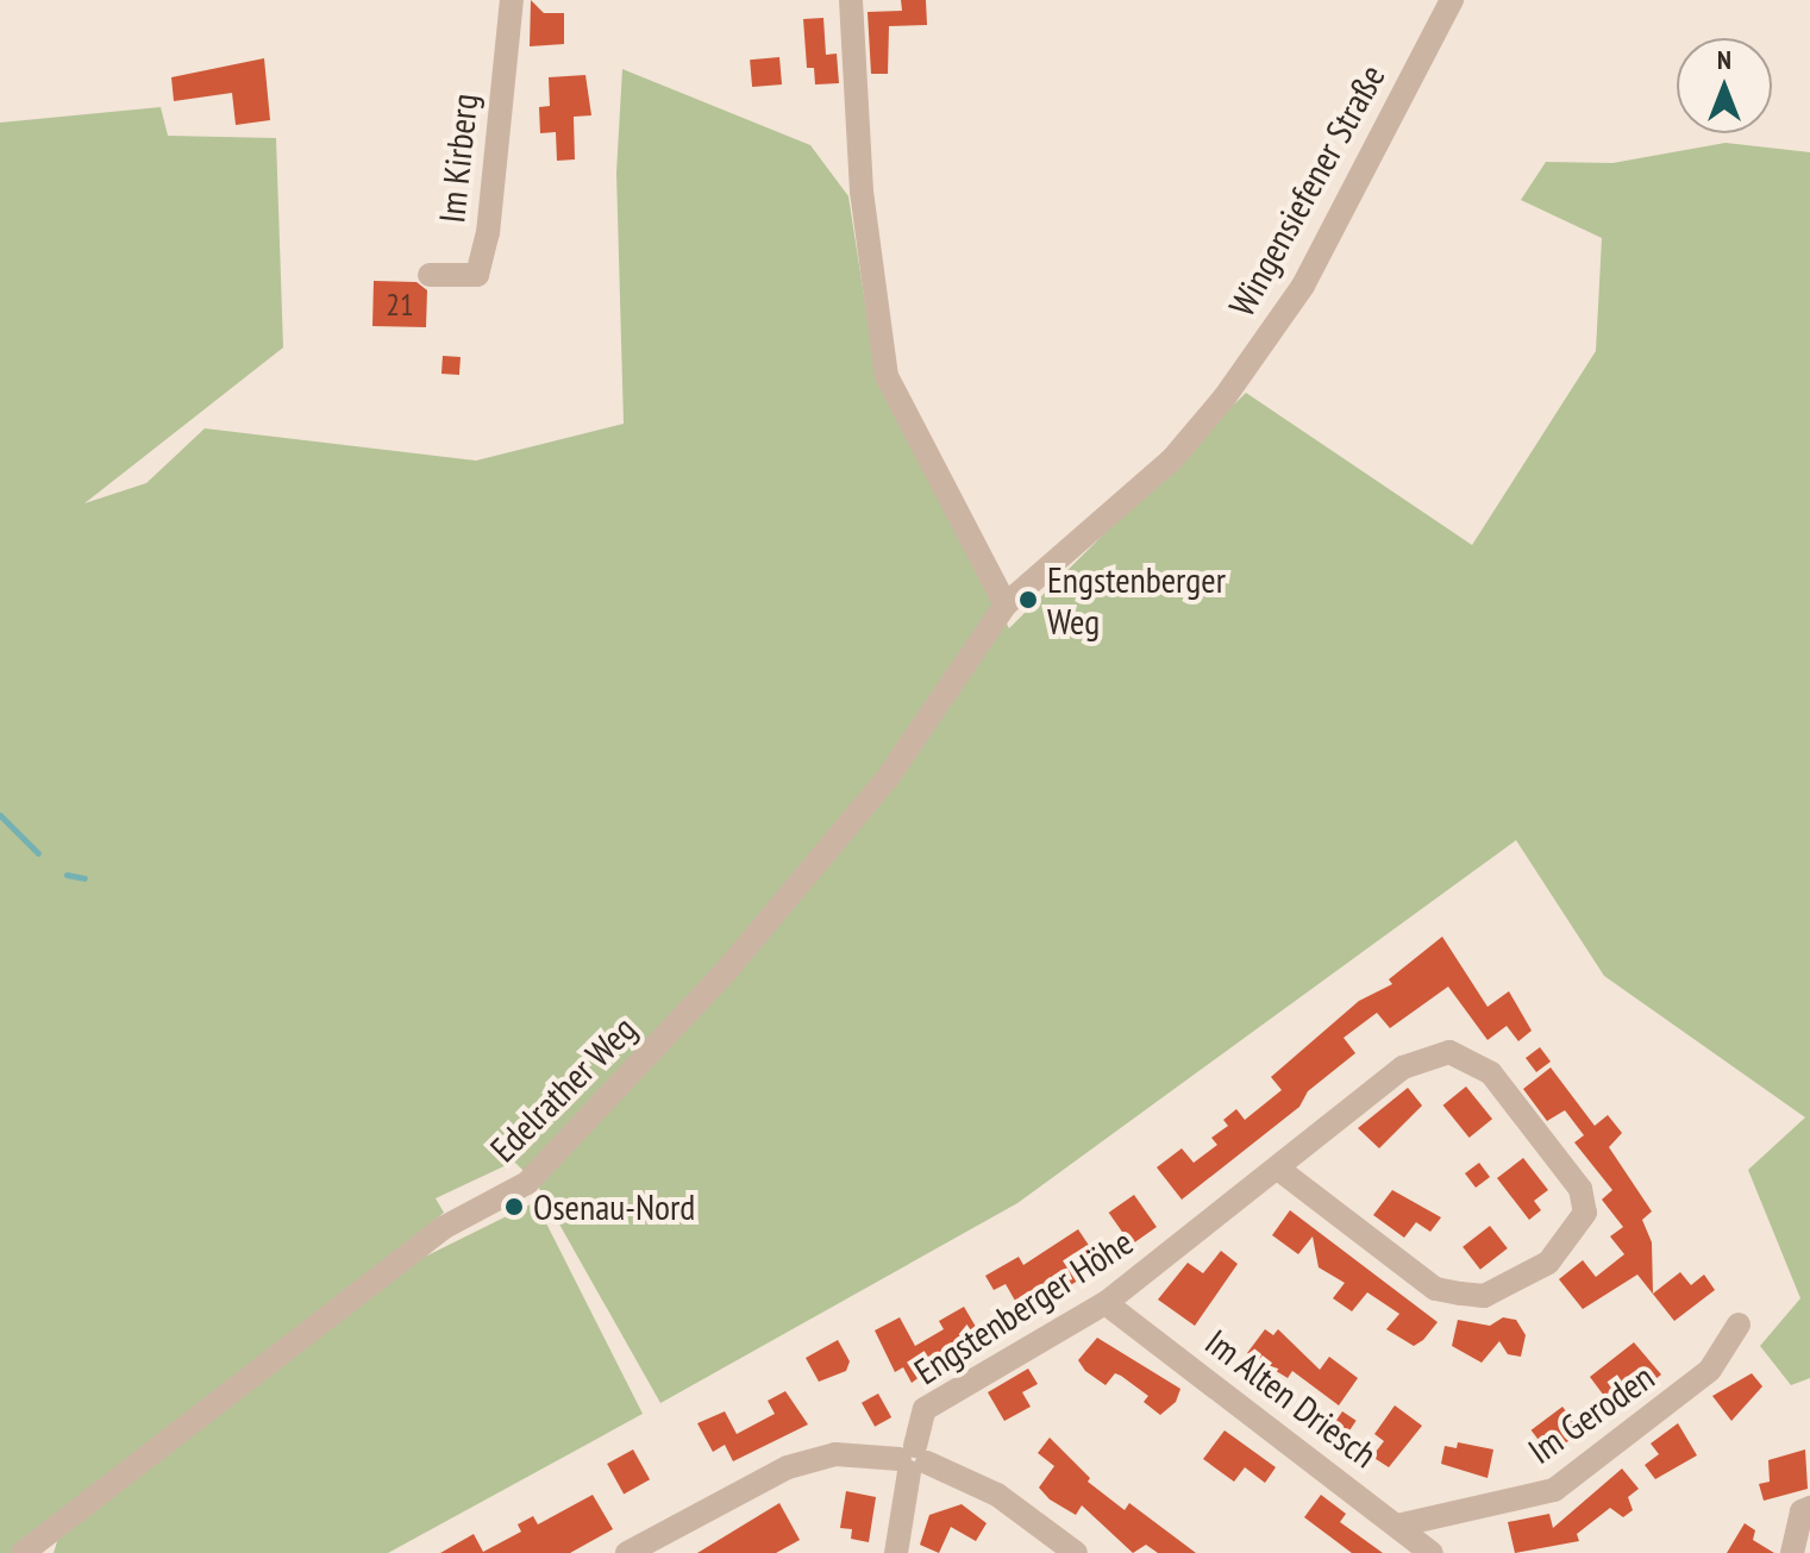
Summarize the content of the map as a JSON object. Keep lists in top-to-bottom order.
{
  "streets": {
    "street": [
      "Im Kirberg",
      "Wingensiefener Straße",
      "Edelrather Weg",
      "Engstenberger Höhe",
      "Im Alten Driesch",
      "Im Geroden"
    ]
  },
  "crossings": [
    ["Wingensiefener Straße", "Edelrather Weg"],
    ["Engstenberger Höhe", "Im Alten Driesch"],
    ["Im Alten Driesch", "Im Geroden"]
  ],
  "places": ["Engstenberger Weg", "Osenau-Nord"],
  "house_numbers": ["21"],
  "north": "top"
}
